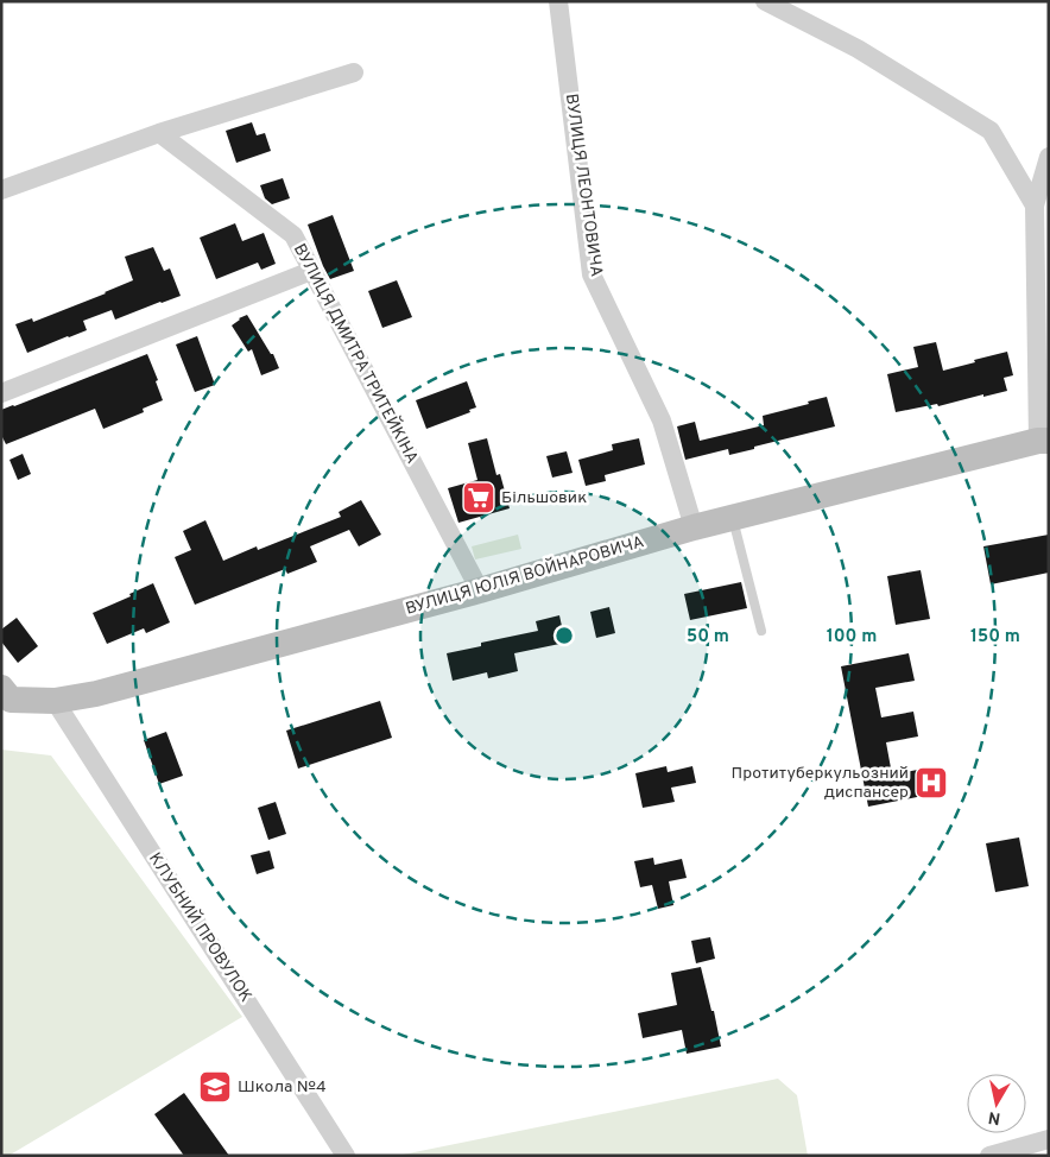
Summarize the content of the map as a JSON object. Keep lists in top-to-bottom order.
{
  "streets": {
    "main road": ["ВУЛИЦЯ ЮЛІЯ ВОЙНАРОВИЧА"],
    "street": ["ВУЛИЦЯ ЛЕОНТОВИЧА", "ВУЛИЦЯ ДМИТРА ТРИТЕЙКІНА", "КЛУБНИЙ ПРОВУЛОК"]
  },
  "crossings": [
    ["ВУЛИЦЯ ЛЕОНТОВИЧА", "ВУЛИЦЯ ЮЛІЯ ВОЙНАРОВИЧА"],
    ["ВУЛИЦЯ ДМИТРА ТРИТЕЙКІНА", "ВУЛИЦЯ ЮЛІЯ ВОЙНАРОВИЧА"],
    ["ВУЛИЦЯ ЮЛІЯ ВОЙНАРОВИЧА", "КЛУБНИЙ ПРОВУЛОК"]
  ],
  "places": {
    "supermarket": ["Більшовик"],
    "hospital": ["Протитуберкульозний диспансер"],
    "school or university": ["Школа №4"]
  },
  "north": "bottom",
  "rings": ["50 m", "100 m", "150 m"]
}
